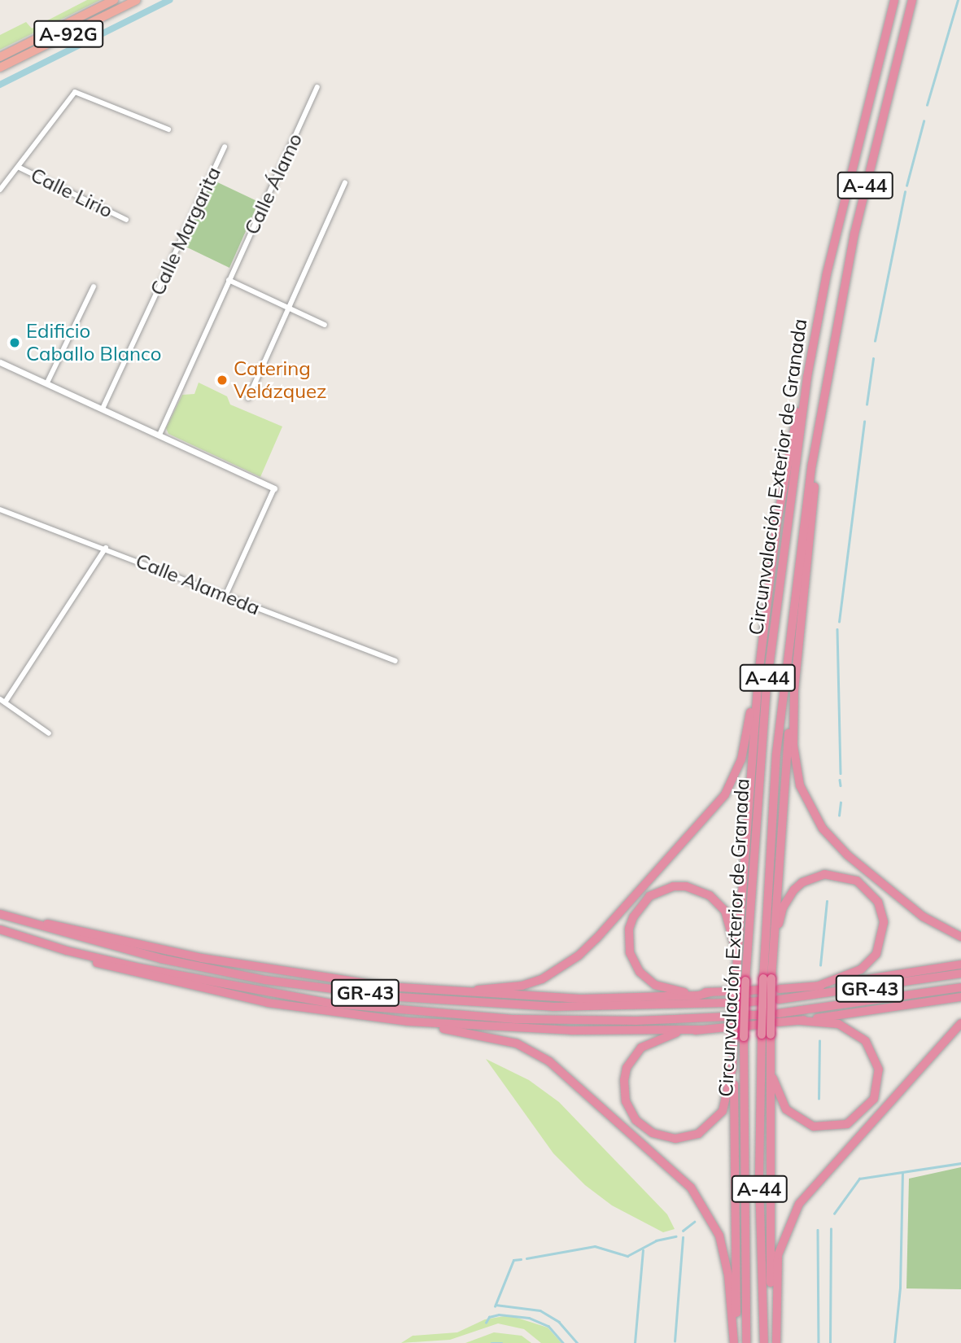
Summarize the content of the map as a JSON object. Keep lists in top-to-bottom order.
{
  "streets": {
    "highway": [
      "A-92G",
      "A-44",
      "Circunvalación Exterior de Granada",
      "GR-43"
    ],
    "street": [
      "Calle Álamo",
      "Calle Lirio",
      "Calle Margarita",
      "Calle Alameda"
    ]
  },
  "places": ["Edificio Caballo Blanco", "Catering Velázquez"]
}
